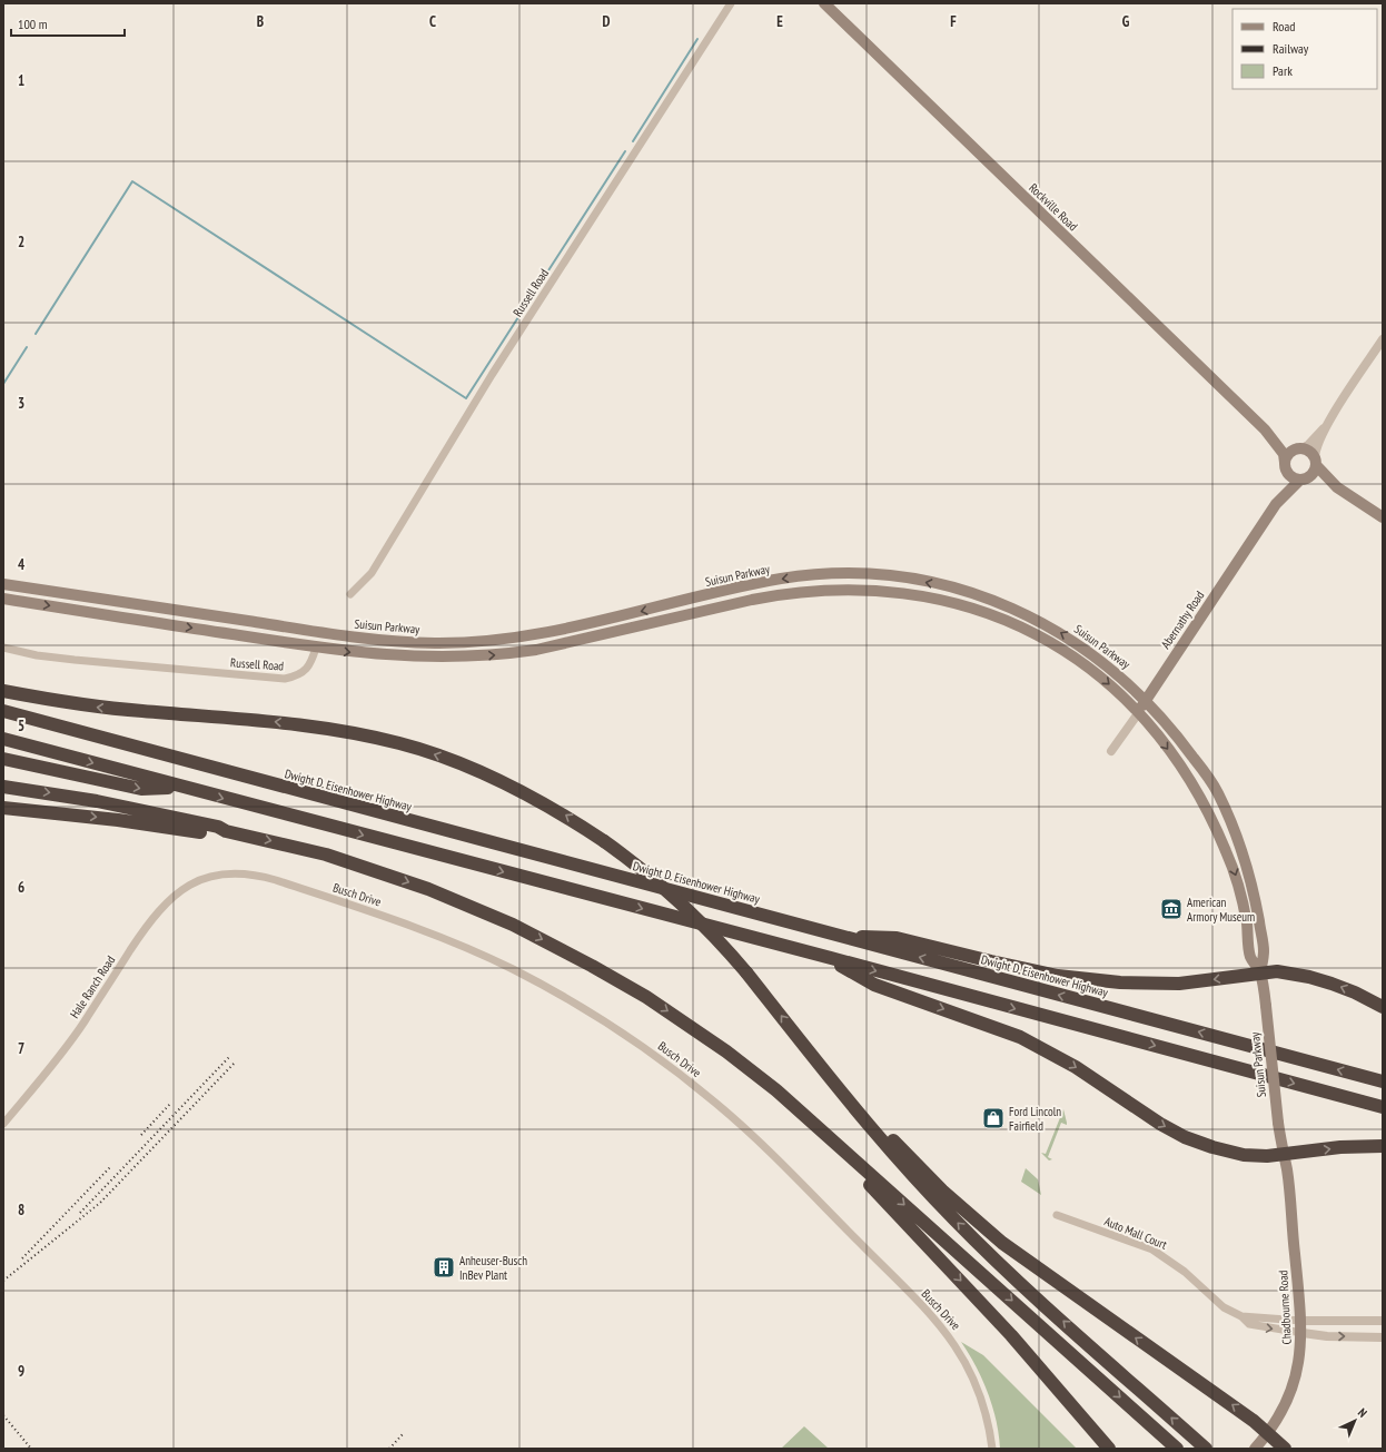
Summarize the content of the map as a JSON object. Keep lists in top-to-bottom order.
{
  "streets": {
    "highway": ["Dwight D. Eisenhower Highway"],
    "main road": [
      "Rockville Road",
      "Suisun Parkway",
      "Abernathy Road",
      "Chadbourne Road"
    ],
    "street": [
      "Russell Road",
      "Busch Drive",
      "Hale Ranch Road",
      "Auto Mall Court"
    ]
  },
  "crossings": [
    ["Rockville Road", "Abernathy Road"],
    ["Russell Road", "Suisun Parkway"],
    ["Suisun Parkway", "Abernathy Road"],
    ["Suisun Parkway", "Chadbourne Road"],
    ["Busch Drive", "Hale Ranch Road"],
    ["Auto Mall Court", "Chadbourne Road"]
  ],
  "places": {
    "museum": ["American Armory Museum"],
    "shop": ["Ford Lincoln Fairfield"],
    "building": ["Anheuser-Busch InBev Plant"]
  },
  "legend": ["Road", "Railway", "Park"],
  "scale_bar": "100 m",
  "north": "top right",
  "grid": {
    "columns": [
      "B",
      "C",
      "D",
      "E",
      "F",
      "G"
    ],
    "rows": [
      "1",
      "2",
      "3",
      "4",
      "5",
      "6",
      "7",
      "8",
      "9"
    ]
  }
}
